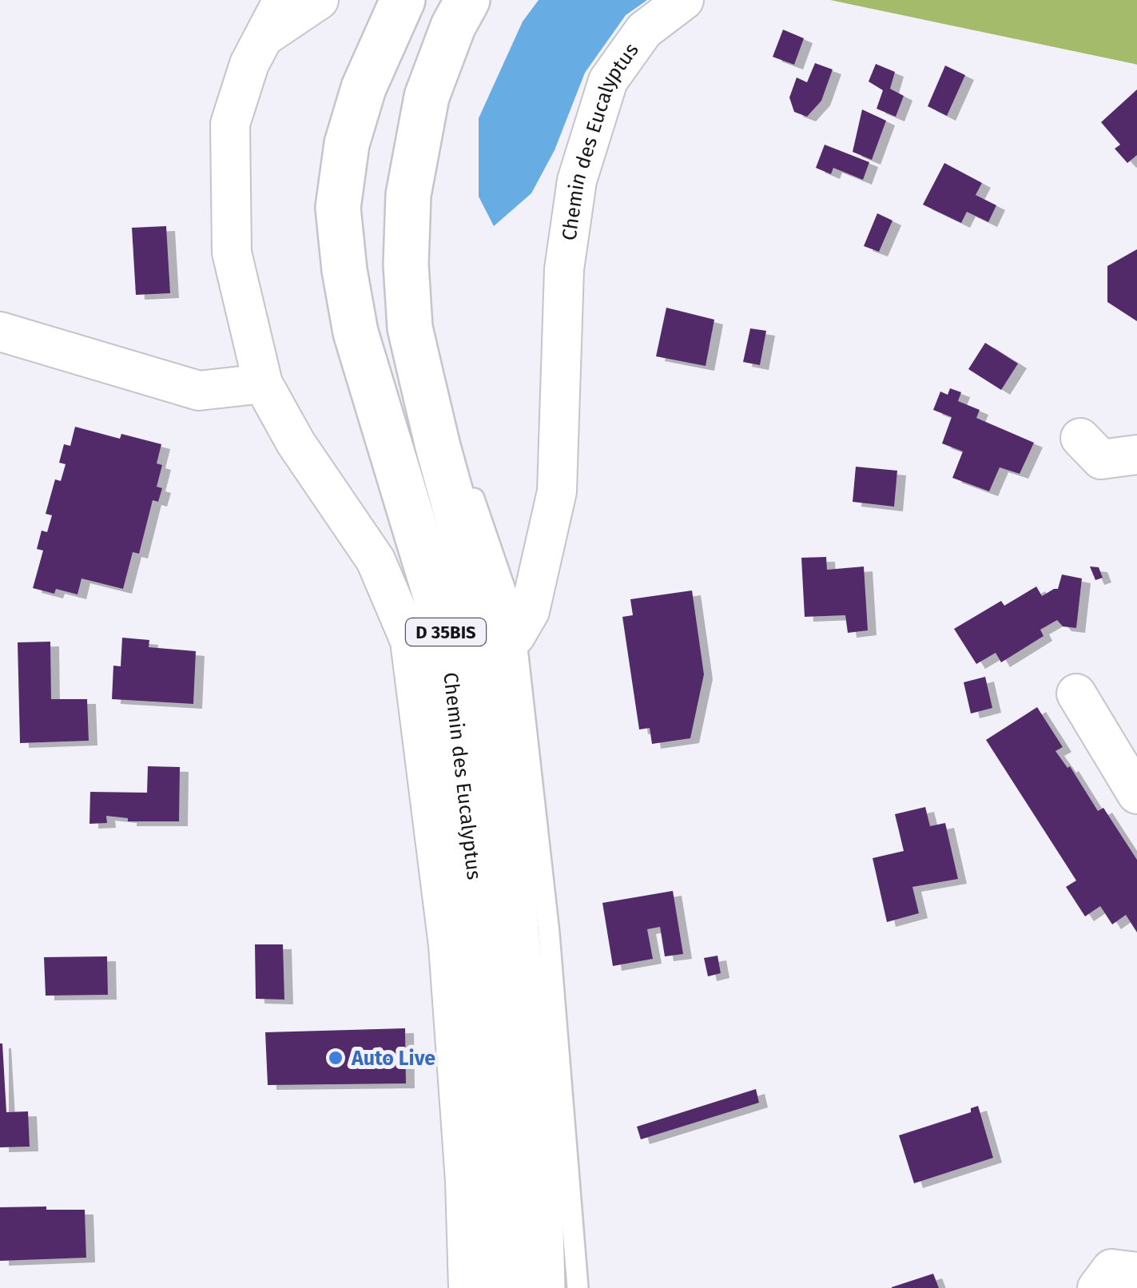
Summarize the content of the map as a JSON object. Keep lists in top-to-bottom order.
{
  "streets": {
    "main road": ["Chemin des Eucalyptus", "D 35BIS"]
  },
  "places": ["Auto Live"]
}
